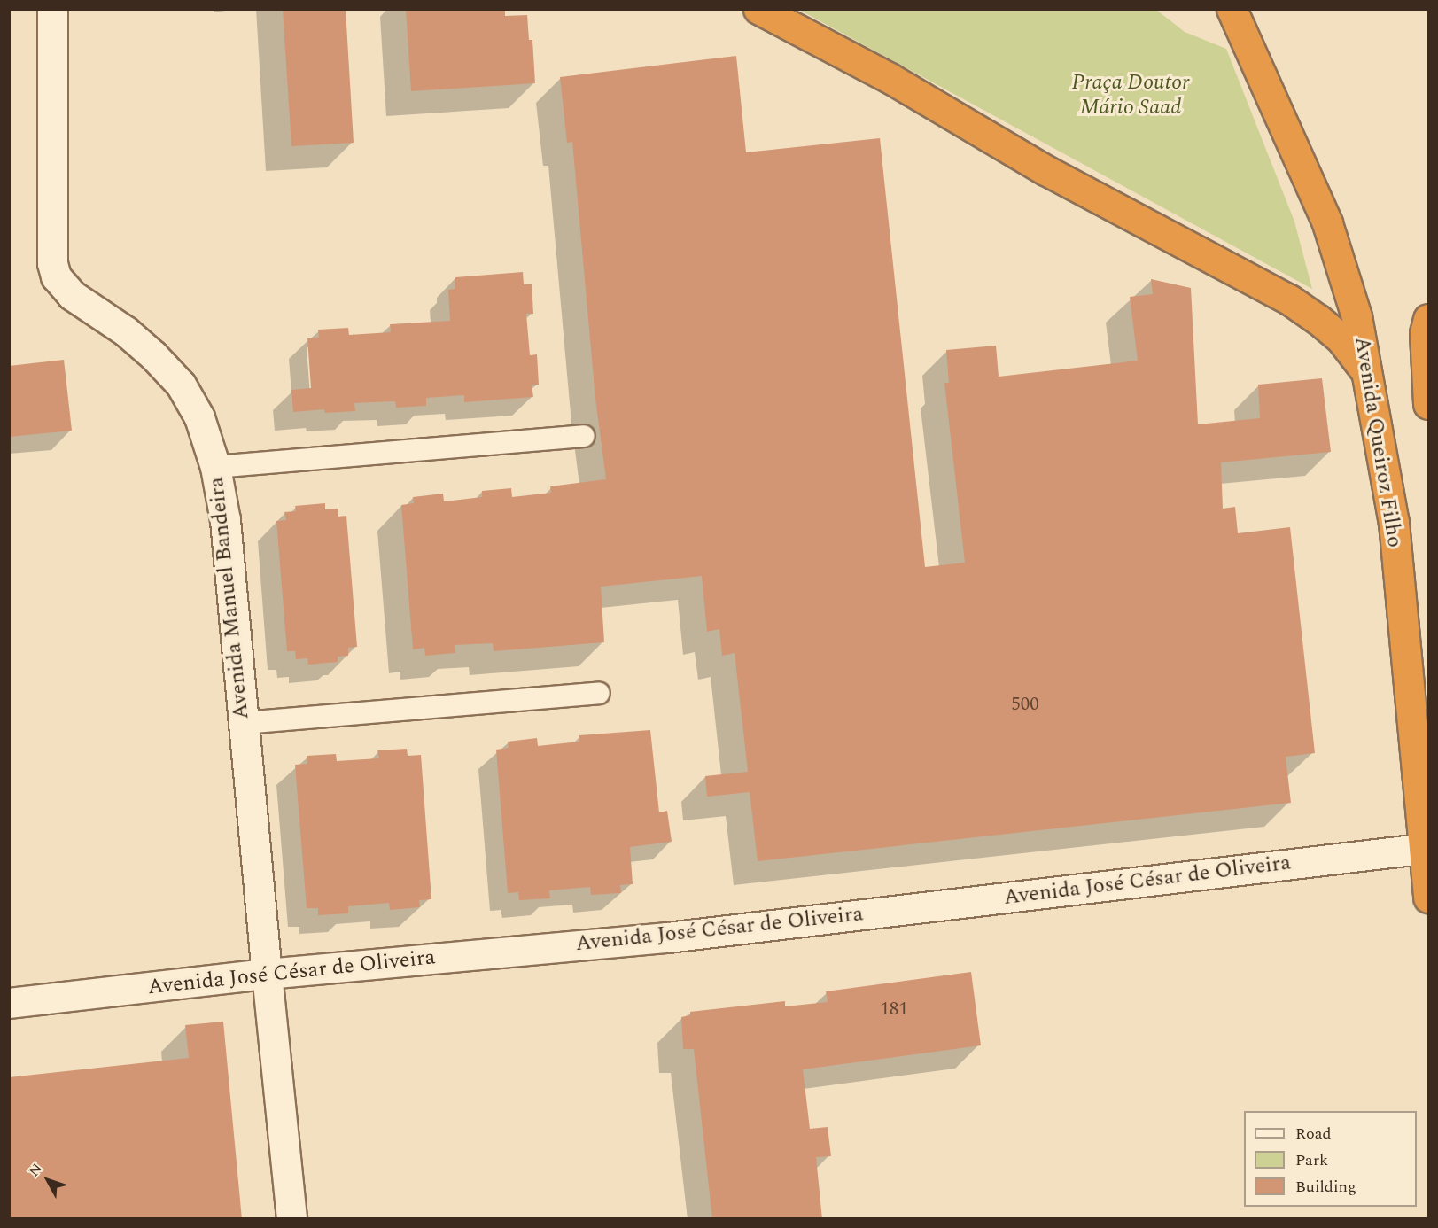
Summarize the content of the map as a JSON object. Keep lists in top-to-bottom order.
{
  "streets": {
    "highway": ["Avenida Queiroz Filho"],
    "street": ["Avenida Manuel Bandeira", "Avenida José César de Oliveira"]
  },
  "crossings": [
    ["Avenida Queiroz Filho", "Avenida José César de Oliveira"],
    ["Avenida Manuel Bandeira", "Avenida José César de Oliveira"]
  ],
  "parks": ["Praça Doutor Mário Saad"],
  "house_numbers": ["500", "181"],
  "legend": ["Road", "Park", "Building"],
  "north": "top left"
}
